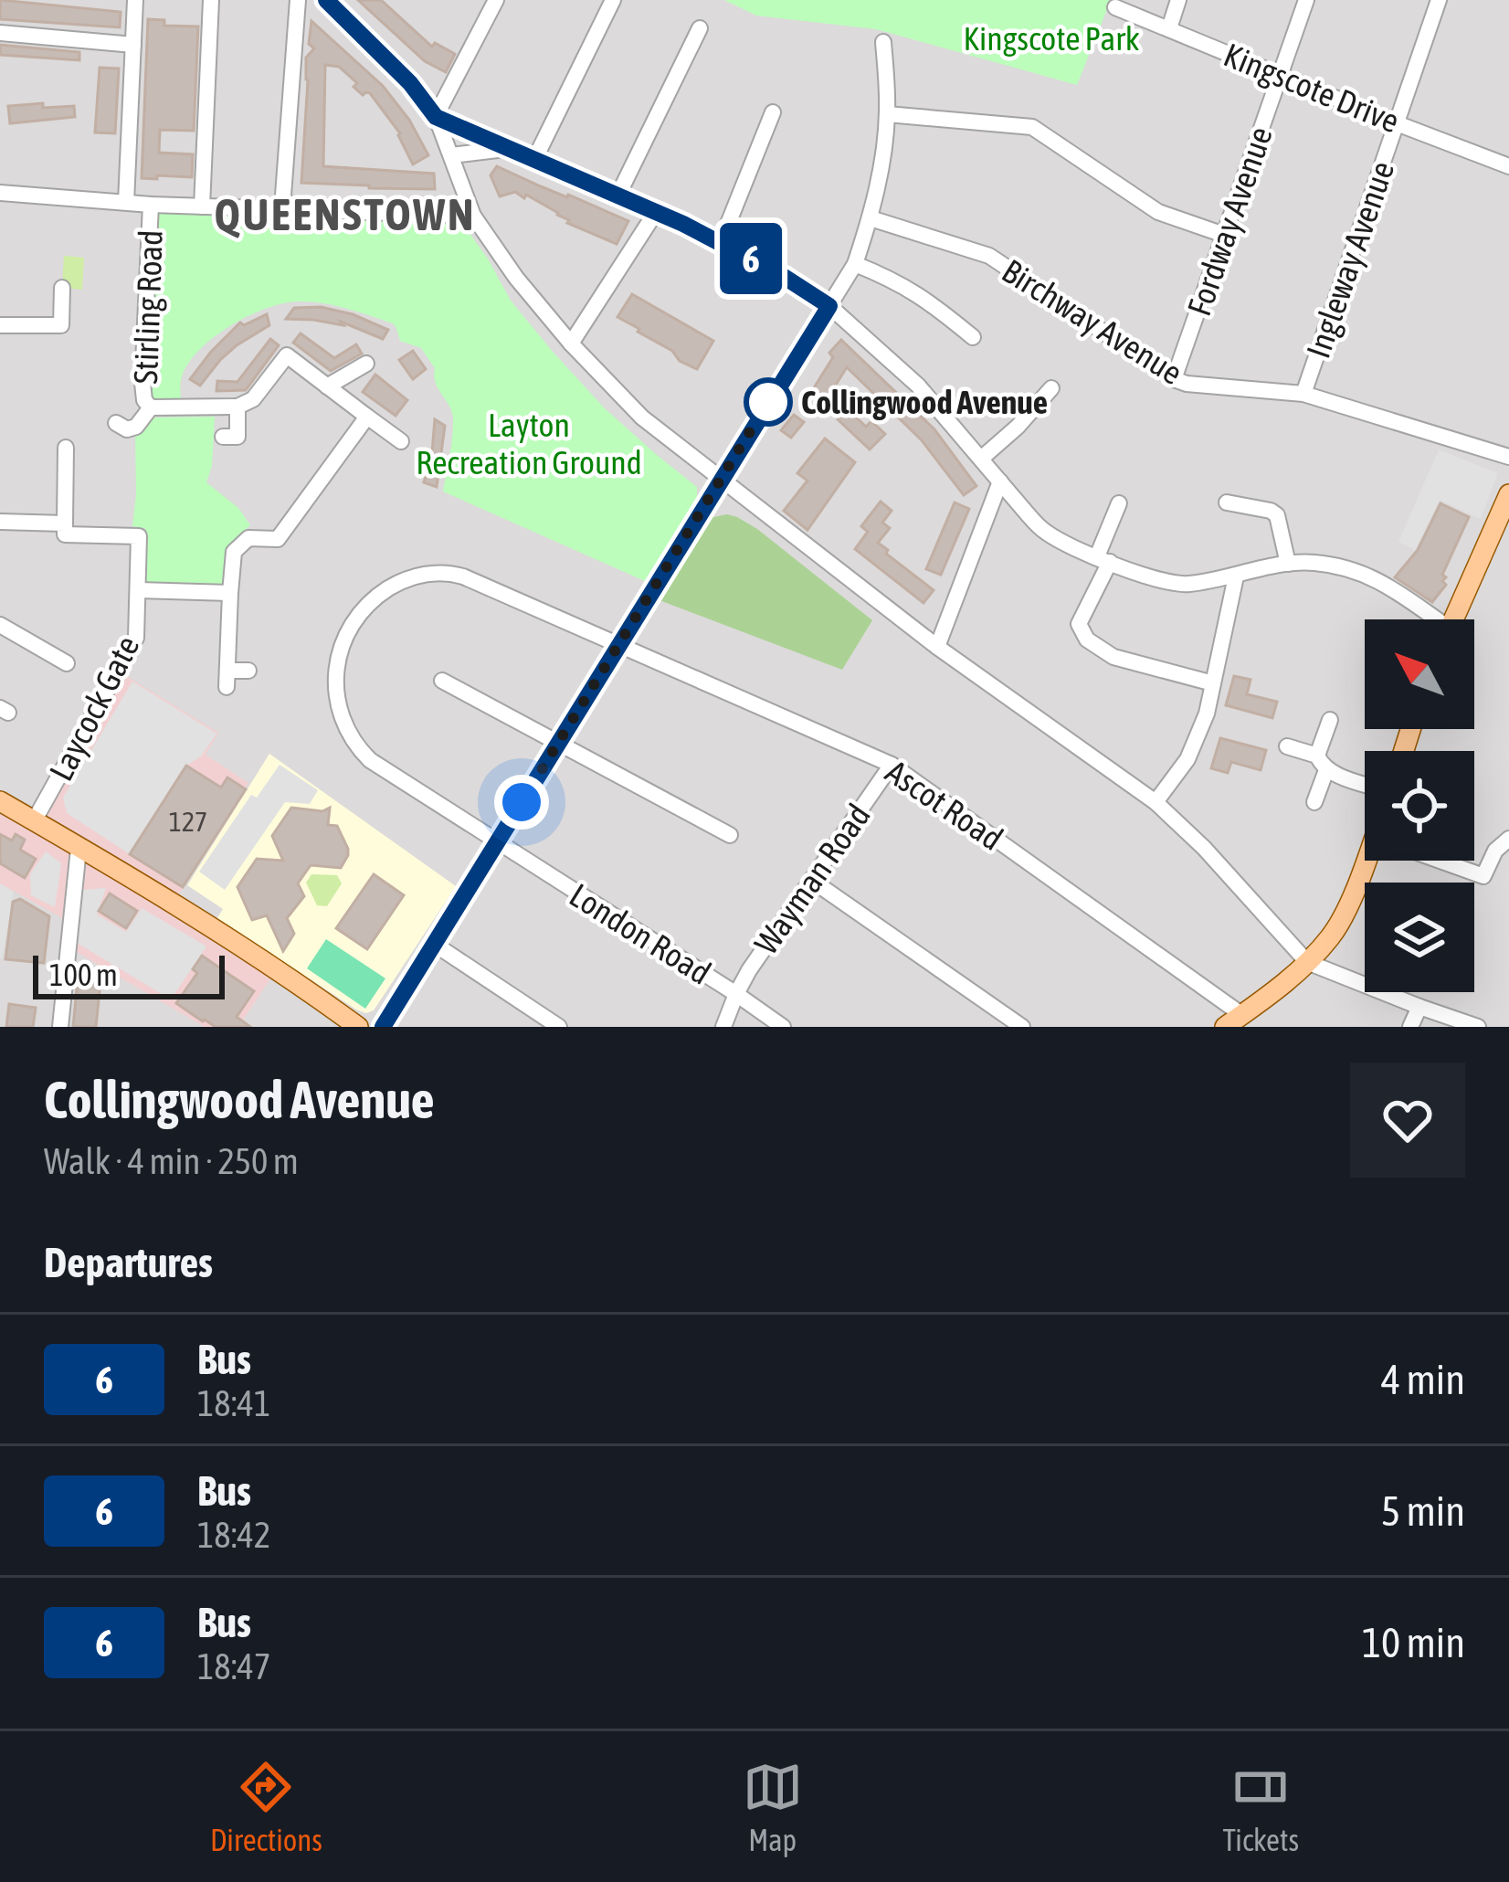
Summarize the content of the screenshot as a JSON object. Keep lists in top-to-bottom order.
{
  "streets": {
    "street": [
      "Kingscote Drive",
      "Fordway Avenue",
      "Ingleway Avenue",
      "Stirling Road",
      "Birchway Avenue",
      "Laycock Gate",
      "Ascot Road",
      "Wayman Road",
      "London Road"
    ]
  },
  "crossings": [
    ["Kingscote Drive", "Fordway Avenue"],
    ["Kingscote Drive", "Ingleway Avenue"],
    ["Fordway Avenue", "Birchway Avenue"],
    ["Ingleway Avenue", "Birchway Avenue"],
    ["Ascot Road", "Wayman Road"],
    ["Ascot Road", "London Road"],
    ["Wayman Road", "London Road"]
  ],
  "districts": ["QUEENSTOWN"],
  "parks": ["Kingscote Park", "Layton Recreation Ground"],
  "places": ["Collingwood Avenue"],
  "lines": ["bus line 6"],
  "house_numbers": ["127"],
  "scale_bar": "100 m",
  "north": "top left",
  "page": {
    "on_map": "6",
    "scale": "100 m",
    "heading": [
      ["Collingwood Avenue", "Walk · 4 min · 250 m"],
      "Departures"
    ],
    "list": [
      {
        "mark": "6",
        "name": "Bus",
        "note": "18:41",
        "value": "4 min"
      },
      {
        "mark": "6",
        "name": "Bus",
        "note": "18:42",
        "value": "5 min"
      },
      {
        "mark": "6",
        "name": "Bus",
        "note": "18:47",
        "value": "10 min"
      }
    ],
    "tabs": ["Directions", "Map", "Tickets"]
  }
}
